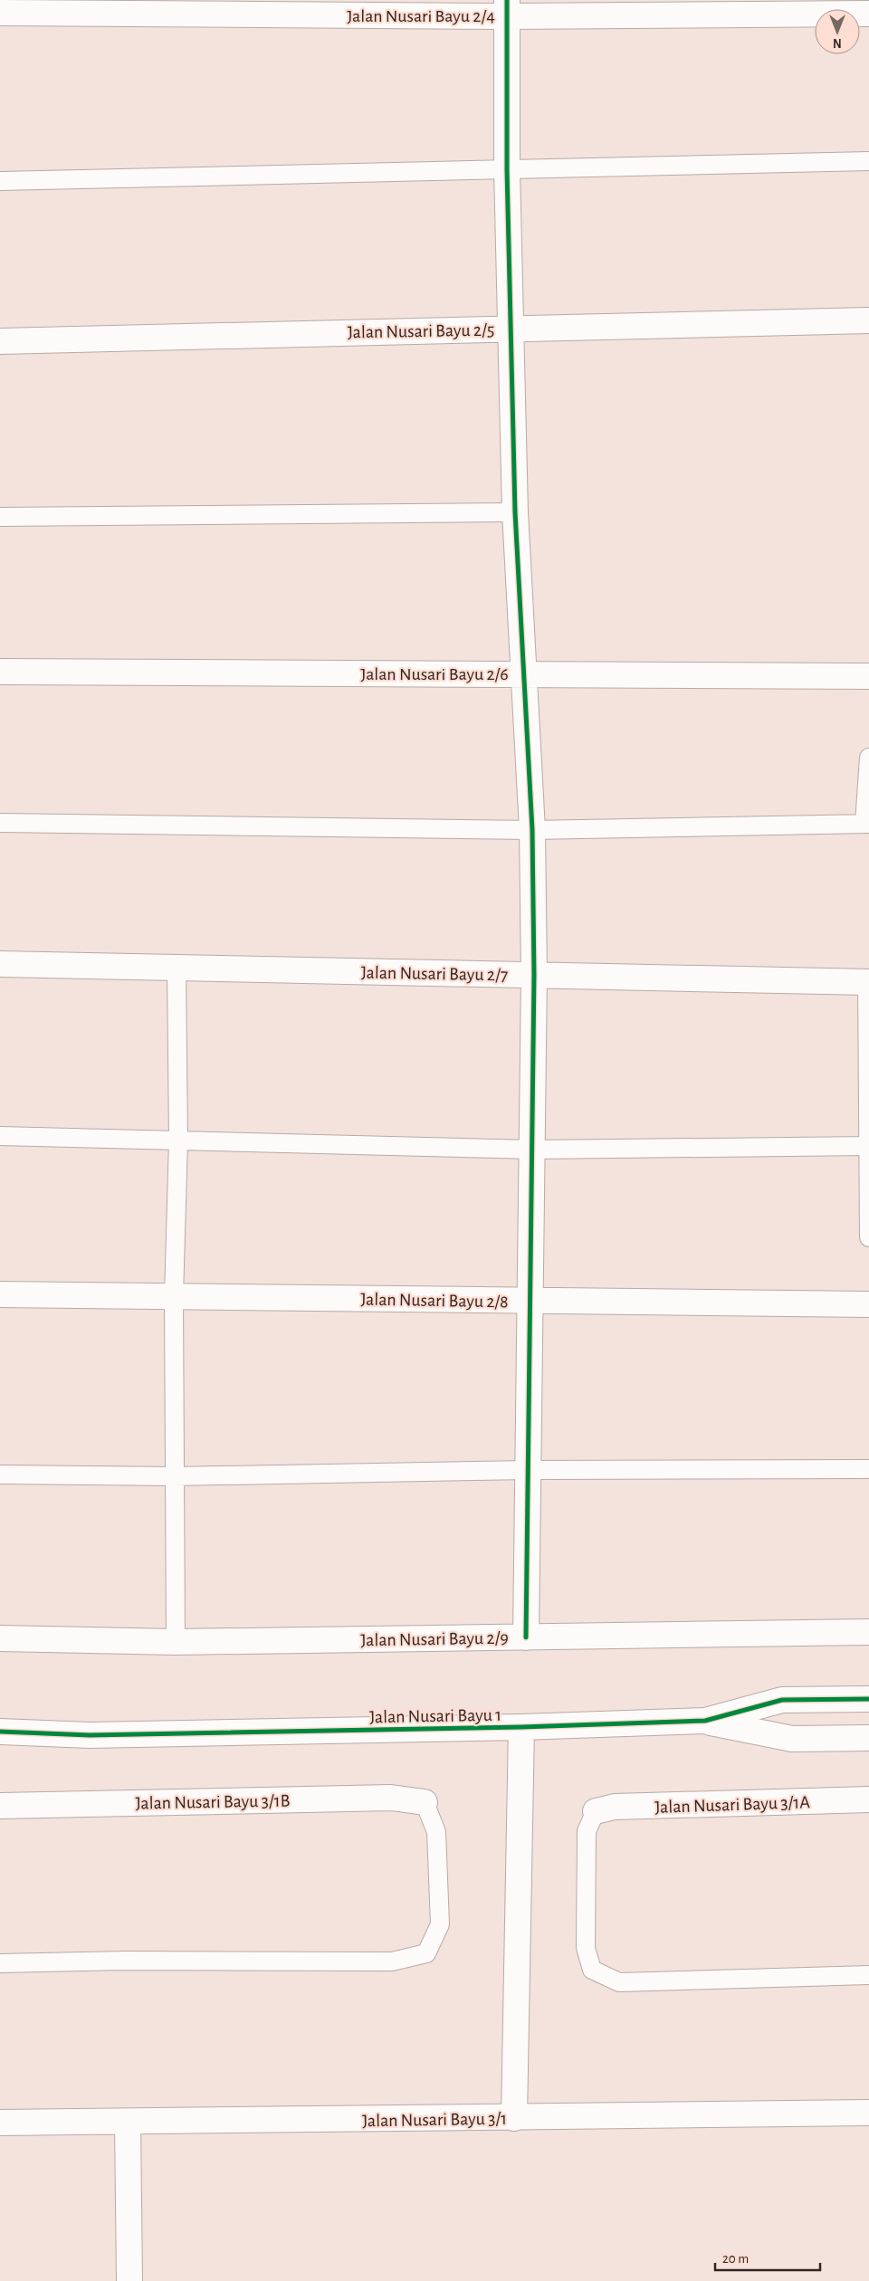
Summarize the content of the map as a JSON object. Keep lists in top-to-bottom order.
{
  "streets": {
    "street": [
      "Jalan Nusari Bayu 2/4",
      "Jalan Nusari Bayu 2/5",
      "Jalan Nusari Bayu 2/6",
      "Jalan Nusari Bayu 2/7",
      "Jalan Nusari Bayu 2/8",
      "Jalan Nusari Bayu 2/9",
      "Jalan Nusari Bayu 1",
      "Jalan Nusari Bayu 3/1B",
      "Jalan Nusari Bayu 3/1A",
      "Jalan Nusari Bayu 3/1"
    ]
  },
  "scale_bar": "20 m",
  "north": "bottom"
}
